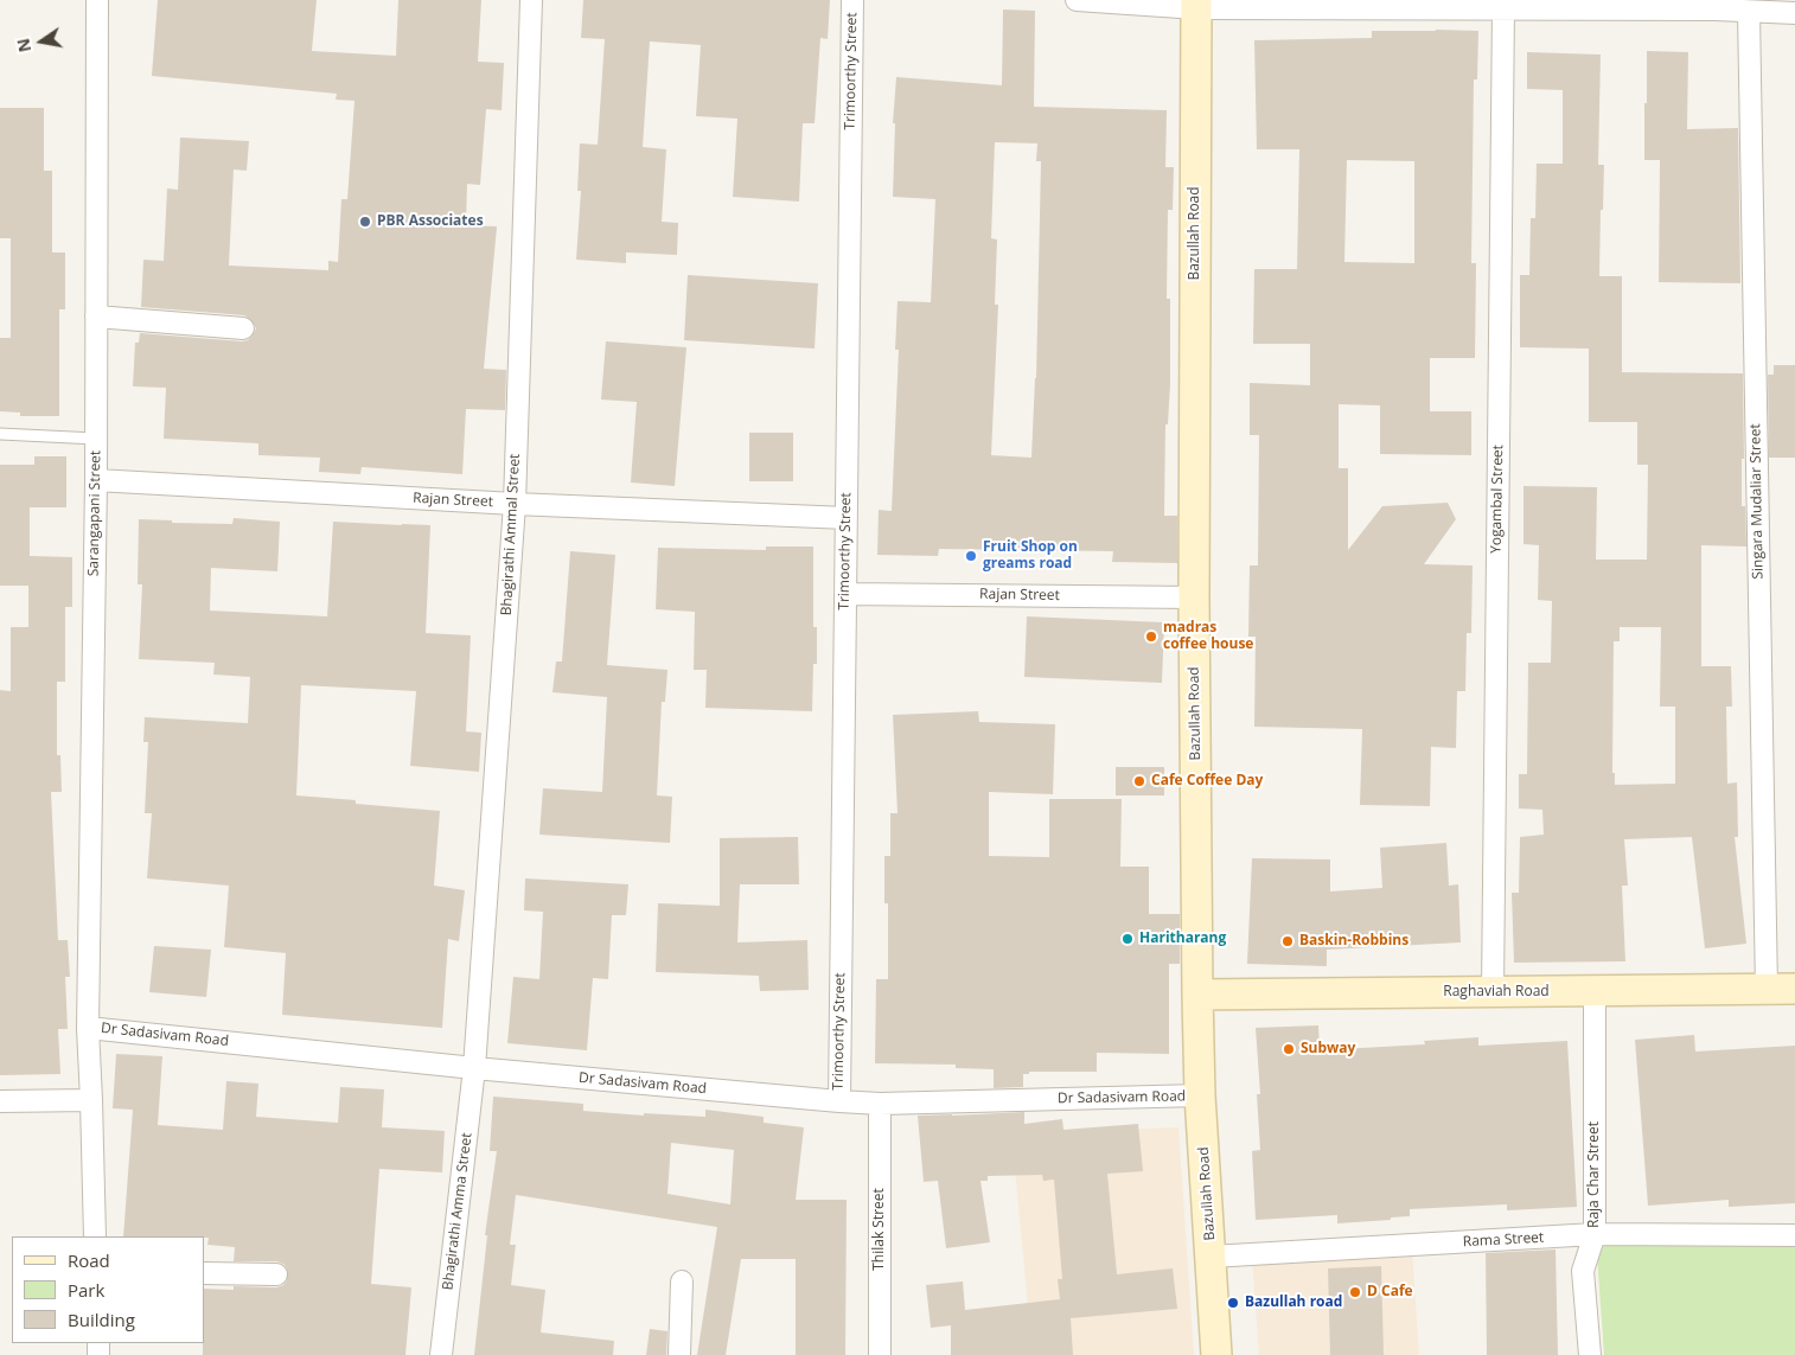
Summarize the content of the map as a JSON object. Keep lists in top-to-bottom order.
{
  "streets": {
    "main road": ["Bazullah Road", "Raghaviah Road"],
    "street": [
      "Trimoorthy Street",
      "Yogambal Street",
      "Rajan Street",
      "Singara Mudaliar Street",
      "Sarangapani Street",
      "Bhagirathi Ammal Street",
      "Dr Sadasivam Road",
      "Raja Char Street",
      "Bhagirathi Amma Street",
      "Thilak Street",
      "Rama Street"
    ]
  },
  "crossings": [
    ["Trimoorthy Street", "Rajan Street"],
    ["Trimoorthy Street", "Dr Sadasivam Road"],
    ["Bazullah Road", "Rajan Street"],
    ["Bazullah Road", "Raghaviah Road"],
    ["Bazullah Road", "Dr Sadasivam Road"],
    ["Bazullah Road", "Rama Street"],
    ["Yogambal Street", "Raghaviah Road"],
    ["Rajan Street", "Sarangapani Street"],
    ["Rajan Street", "Bhagirathi Ammal Street"],
    ["Singara Mudaliar Street", "Raghaviah Road"],
    ["Sarangapani Street", "Dr Sadasivam Road"],
    ["Bhagirathi Ammal Street", "Dr Sadasivam Road"],
    ["Bhagirathi Ammal Street", "Bhagirathi Amma Street"],
    ["Raghaviah Road", "Raja Char Street"],
    ["Dr Sadasivam Road", "Bhagirathi Amma Street"],
    ["Dr Sadasivam Road", "Thilak Street"],
    ["Raja Char Street", "Rama Street"]
  ],
  "places": [
    "PBR Associates",
    "Fruit Shop on greams road",
    "madras coffee house",
    "Cafe Coffee Day",
    "Haritharang",
    "Baskin-Robbins",
    "Subway",
    "D Cafe",
    "Bazullah road"
  ],
  "legend": ["Road", "Park", "Building"],
  "north": "left"
}
